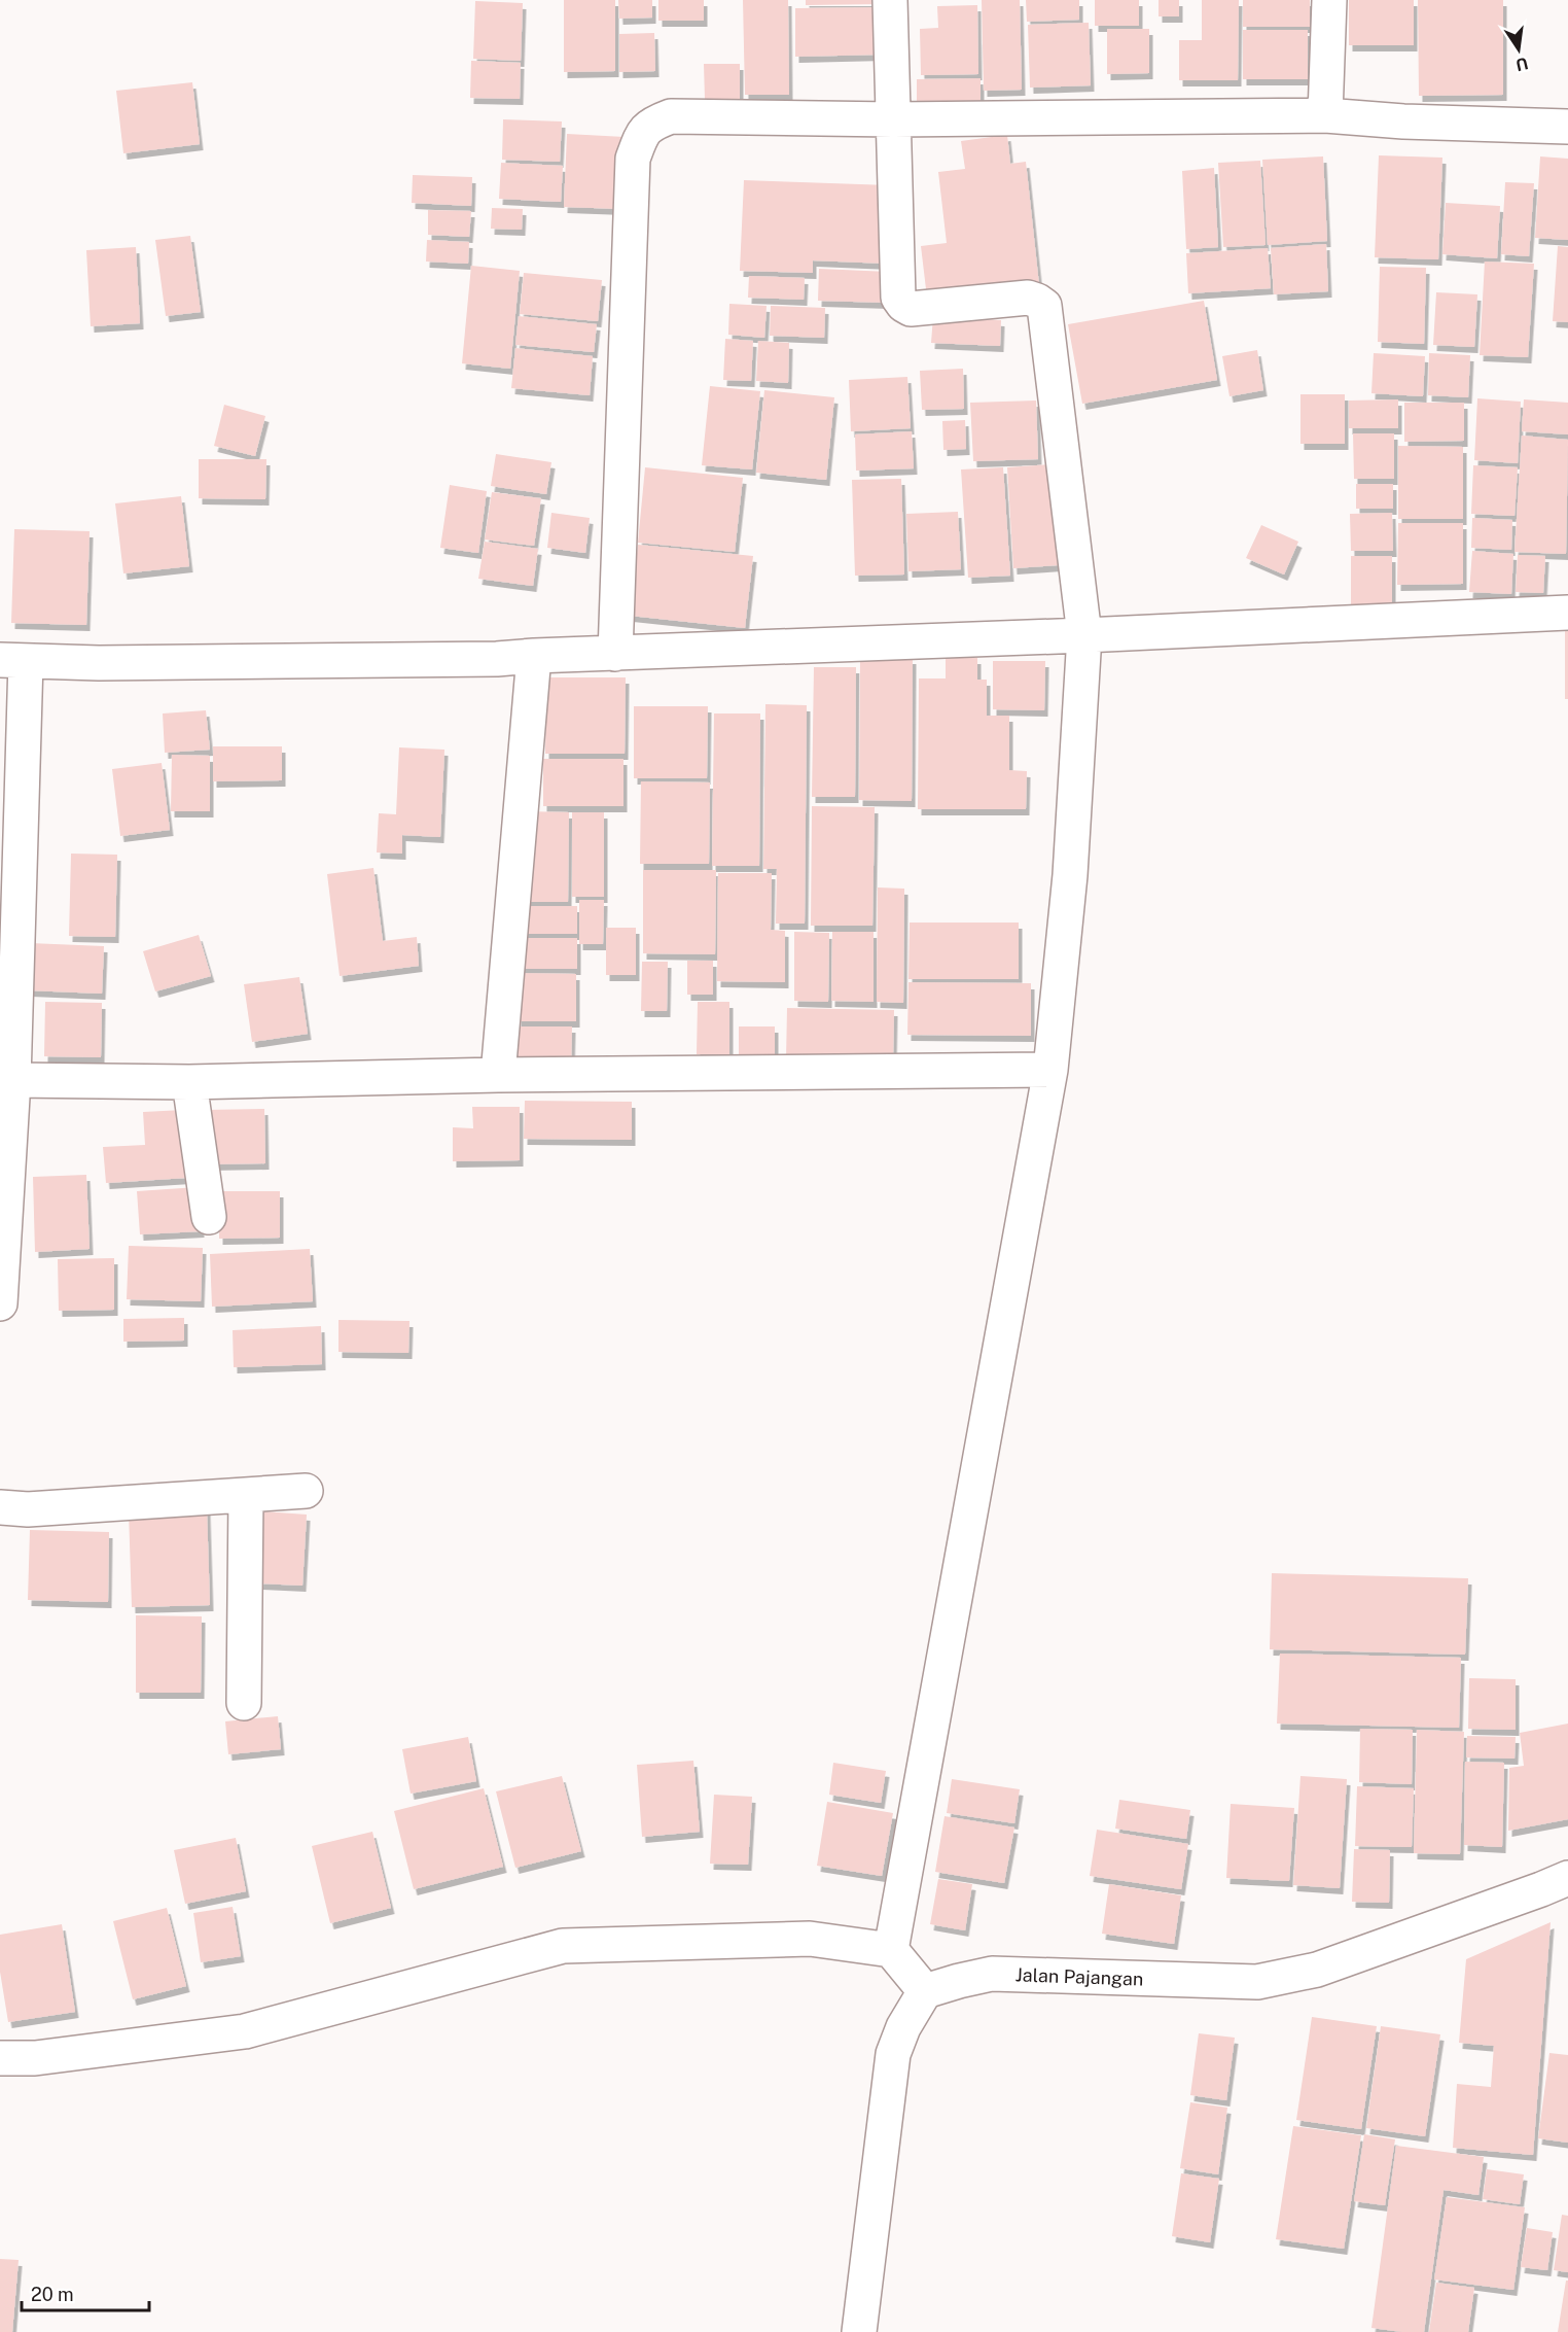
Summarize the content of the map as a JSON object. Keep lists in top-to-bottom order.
{
  "streets": {
    "street": ["Jalan Pajangan"]
  },
  "scale_bar": "20 m",
  "north": "bottom"
}
